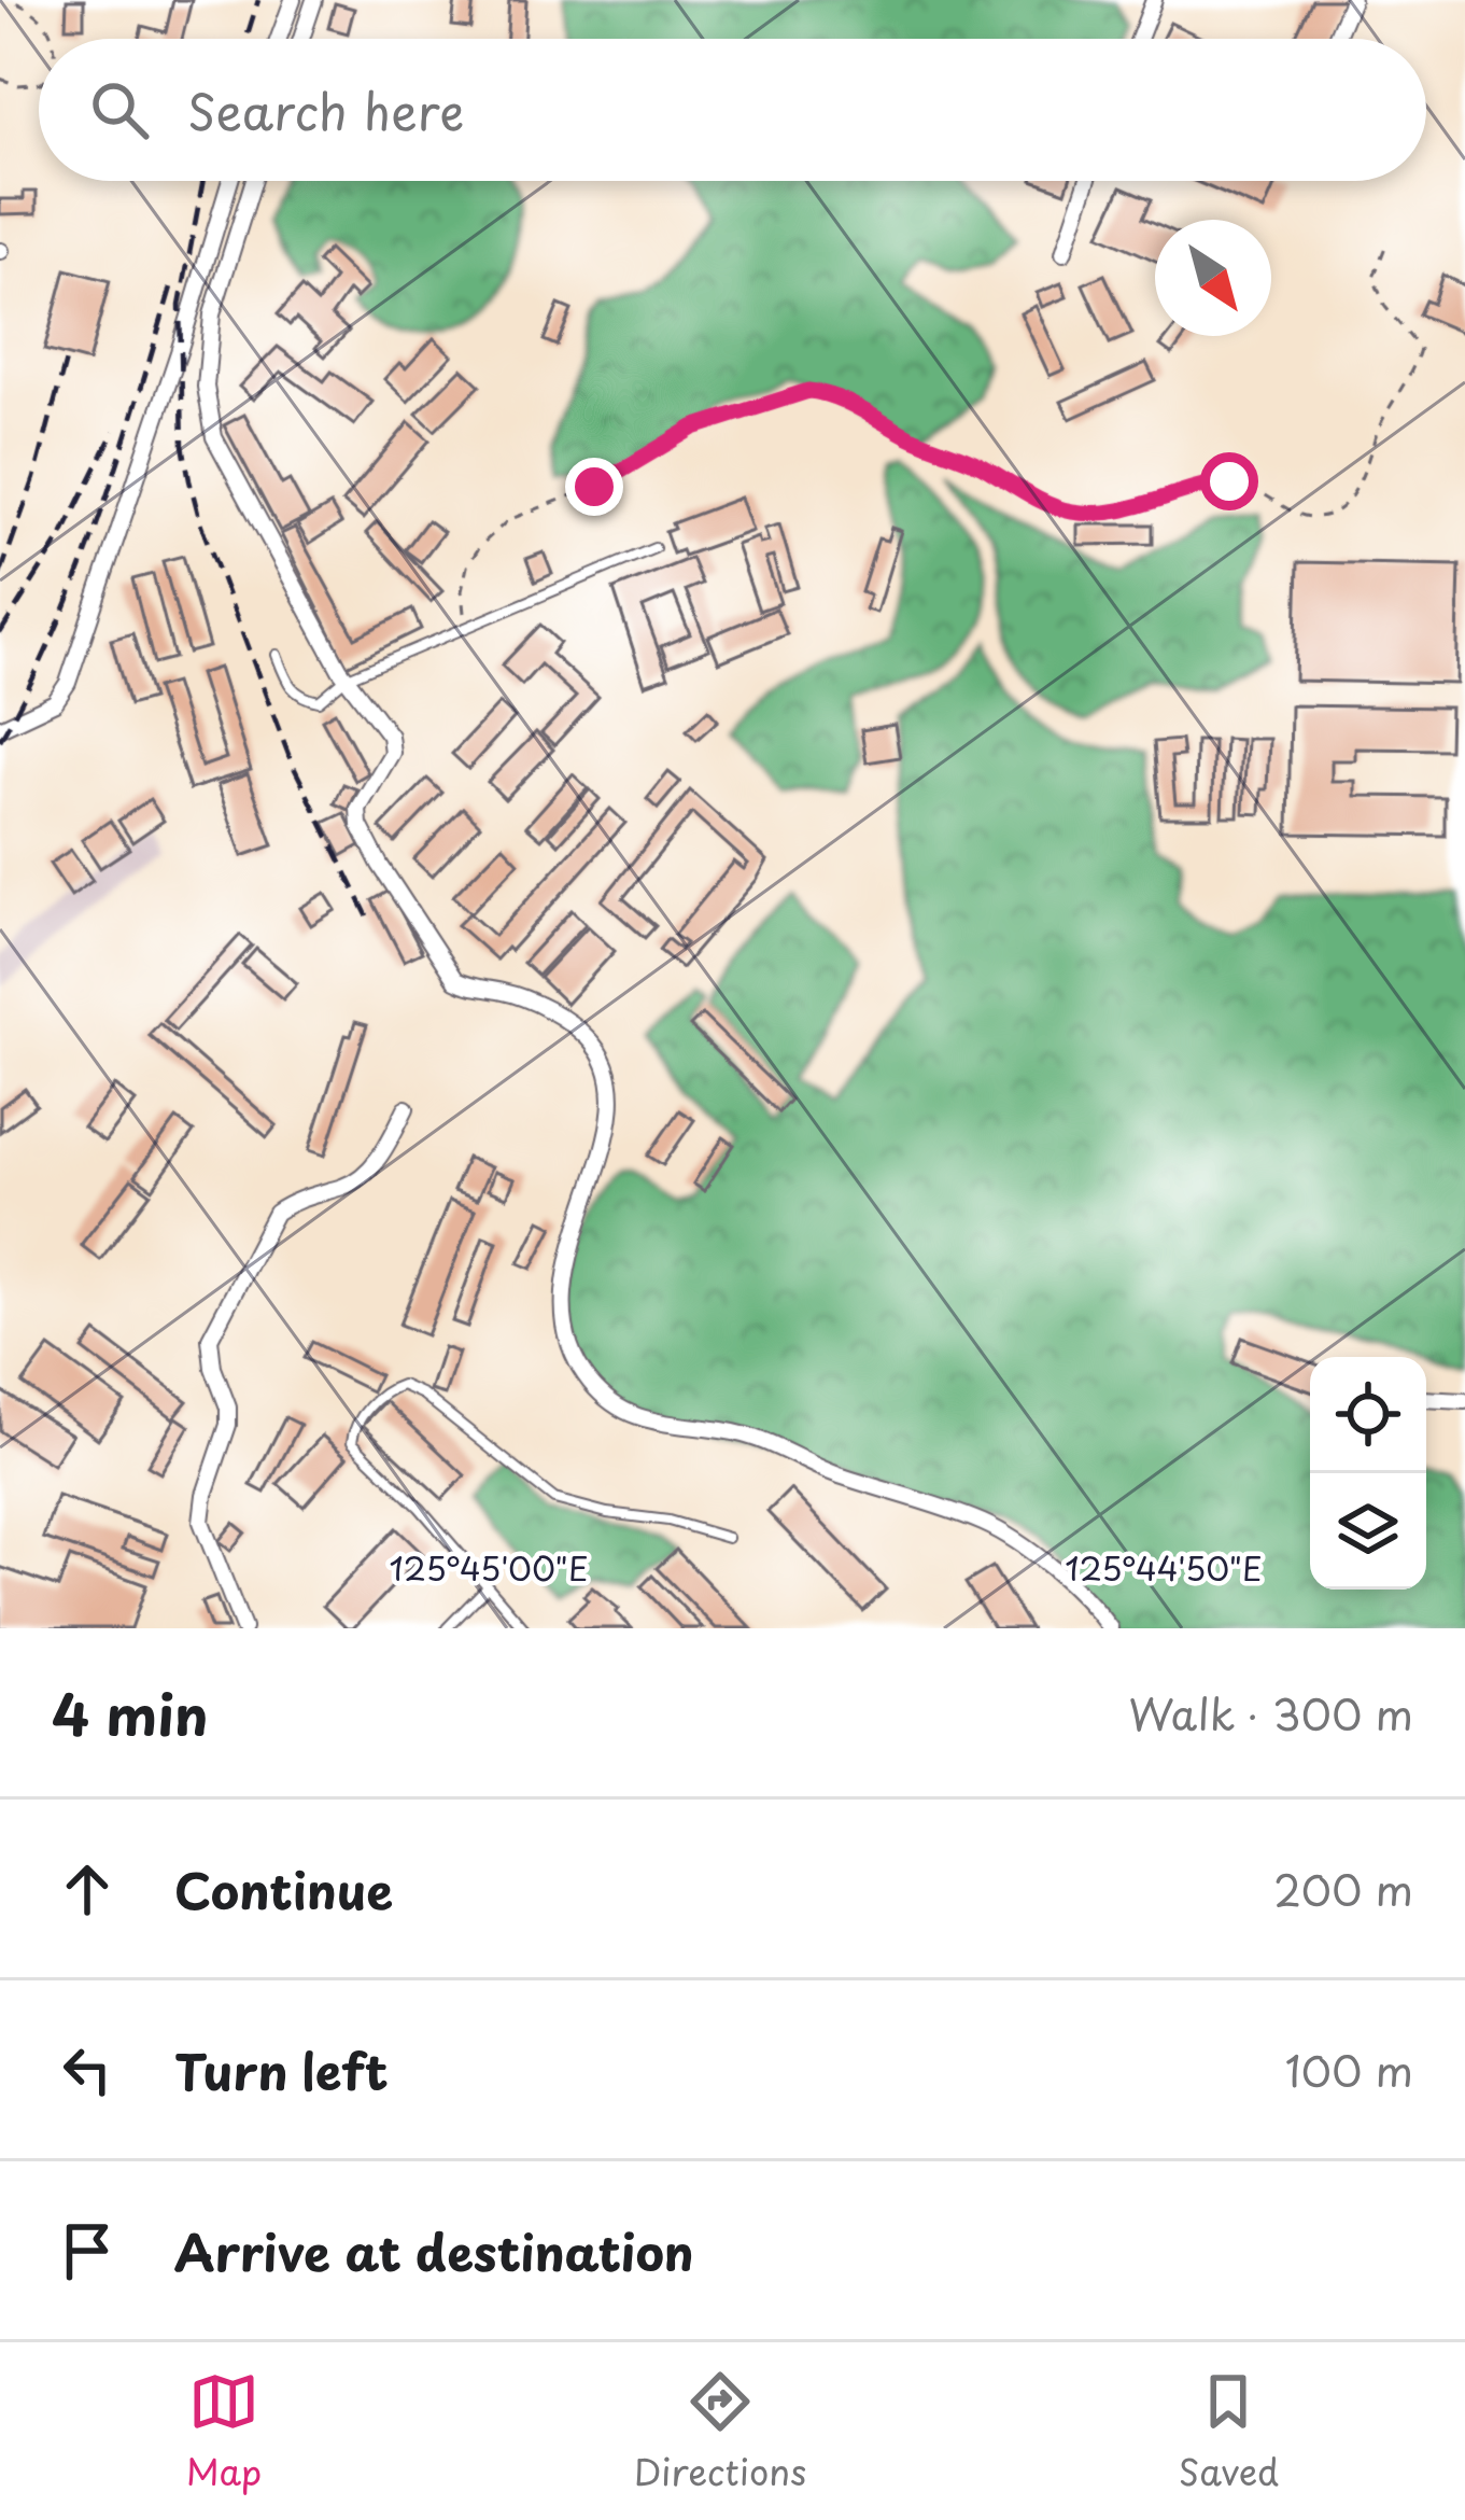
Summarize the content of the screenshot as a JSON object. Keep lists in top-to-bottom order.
{
  "north": "bottom right",
  "page": {
    "search": "Search here",
    "heading": ["4 min", "Walk · 300 m"],
    "list": [
      ["Continue", "200 m"],
      ["Turn left", "100 m"],
      "Arrive at destination"
    ],
    "nav": ["Map", "Directions", "Saved"]
  },
  "coordinates": ["125°45'00\"E", "125°44'50\"E"]
}
